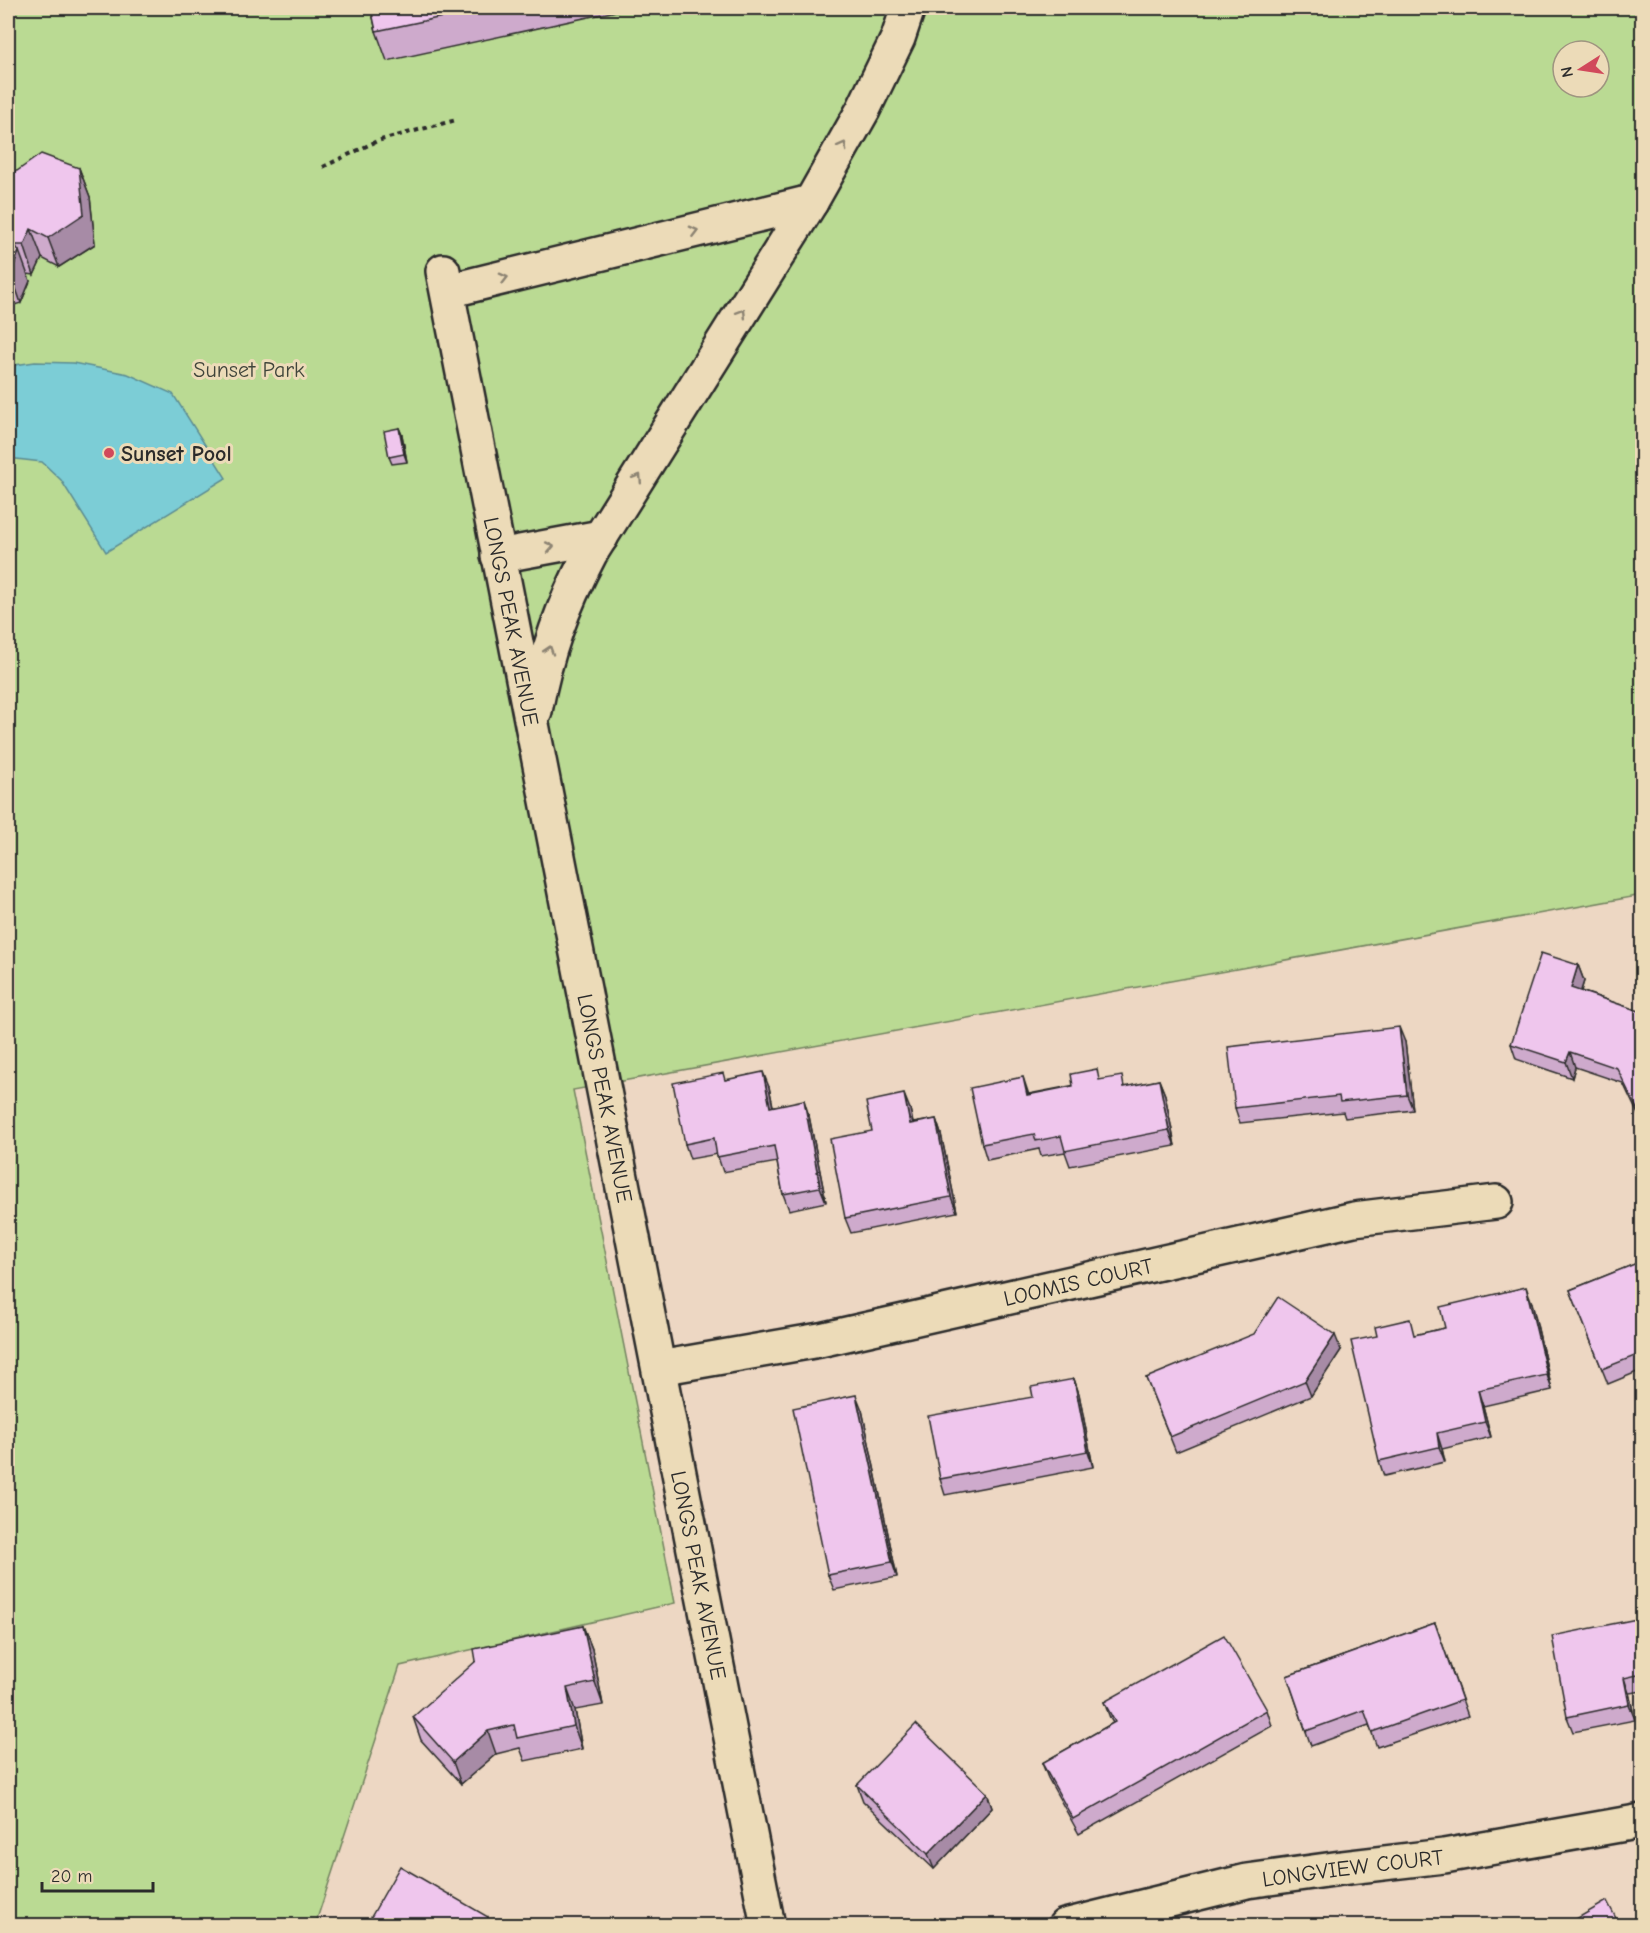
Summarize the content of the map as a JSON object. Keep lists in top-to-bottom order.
{
  "streets": {
    "street": ["LONGS PEAK AVENUE", "LOOMIS COURT", "LONGVIEW COURT"]
  },
  "crossings": [
    ["LONGS PEAK AVENUE", "LOOMIS COURT"]
  ],
  "parks": ["Sunset Park"],
  "places": ["Sunset Pool"],
  "scale_bar": "20 m",
  "north": "left"
}
